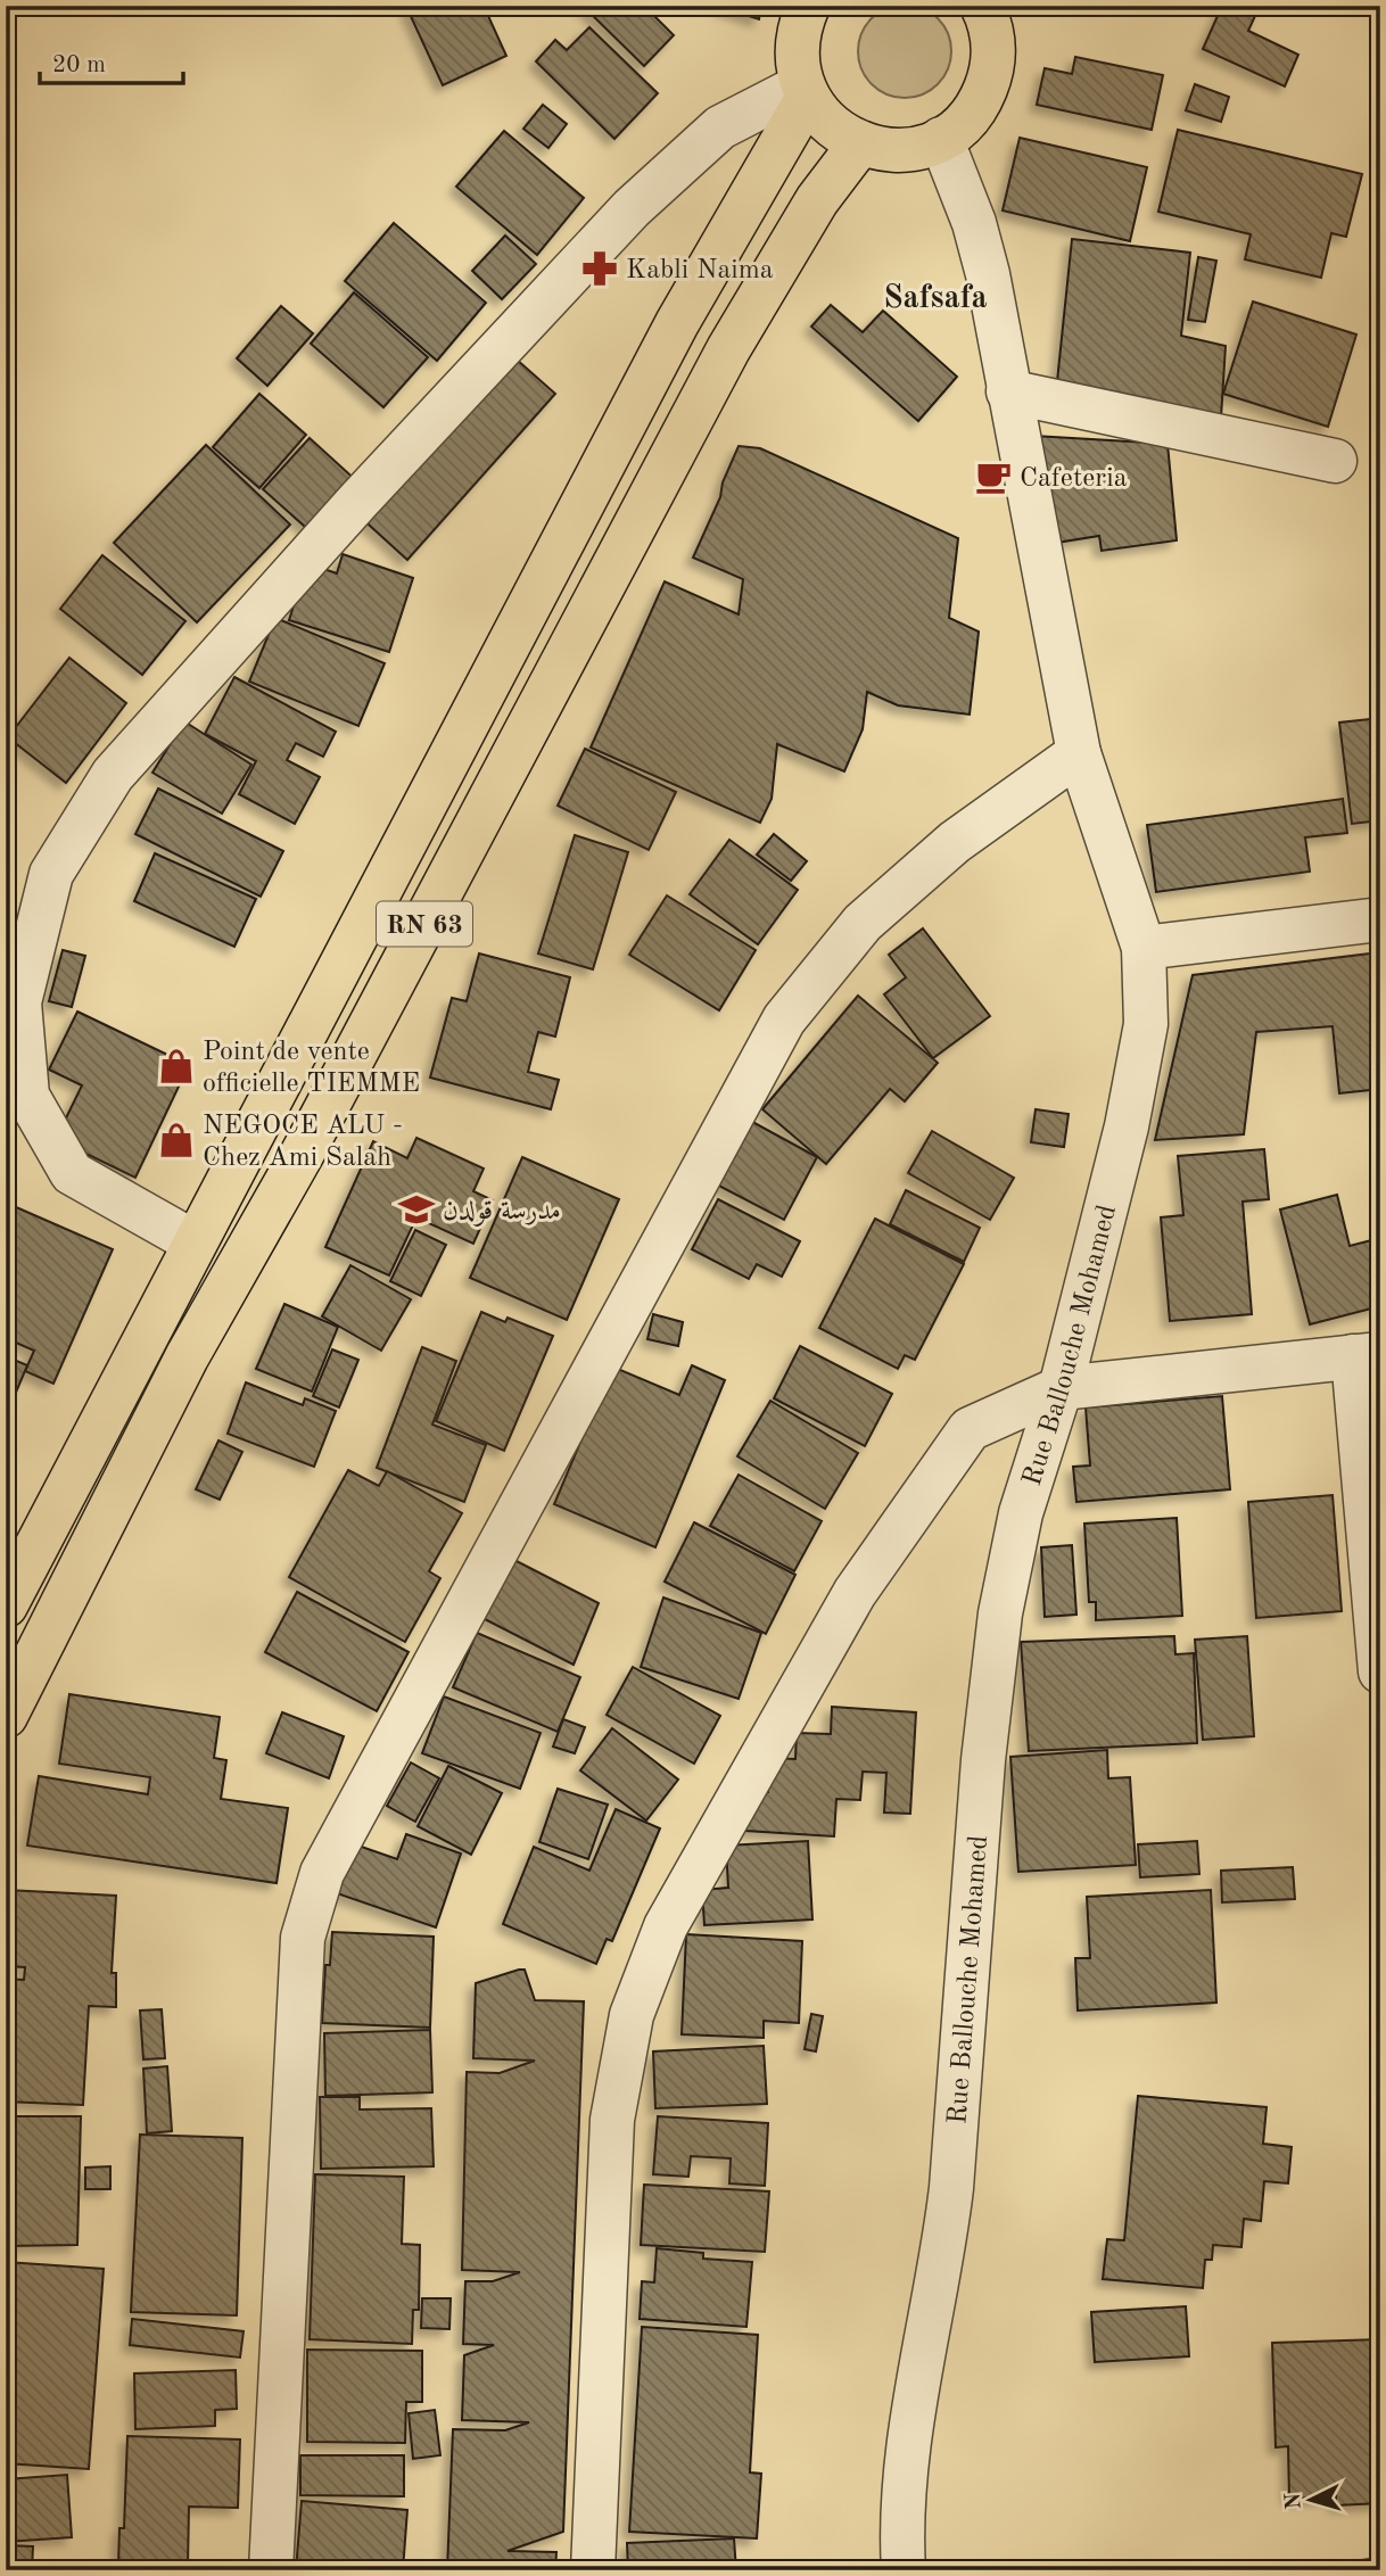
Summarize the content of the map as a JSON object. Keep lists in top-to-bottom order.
{
  "streets": {
    "main road": ["RN 63"],
    "street": ["Rue Ballouche Mohamed"]
  },
  "districts": ["Safsafa"],
  "places": {
    "pharmacy": ["Kabli Naima"],
    "cafe": ["Cafeteria"],
    "shop": ["Point de vente officielle TIEMME", "NEGOCE ALU - Chez Ami Salah"],
    "school or university": ["مدرسة قولدن"]
  },
  "scale_bar": "20 m",
  "north": "left"
}
